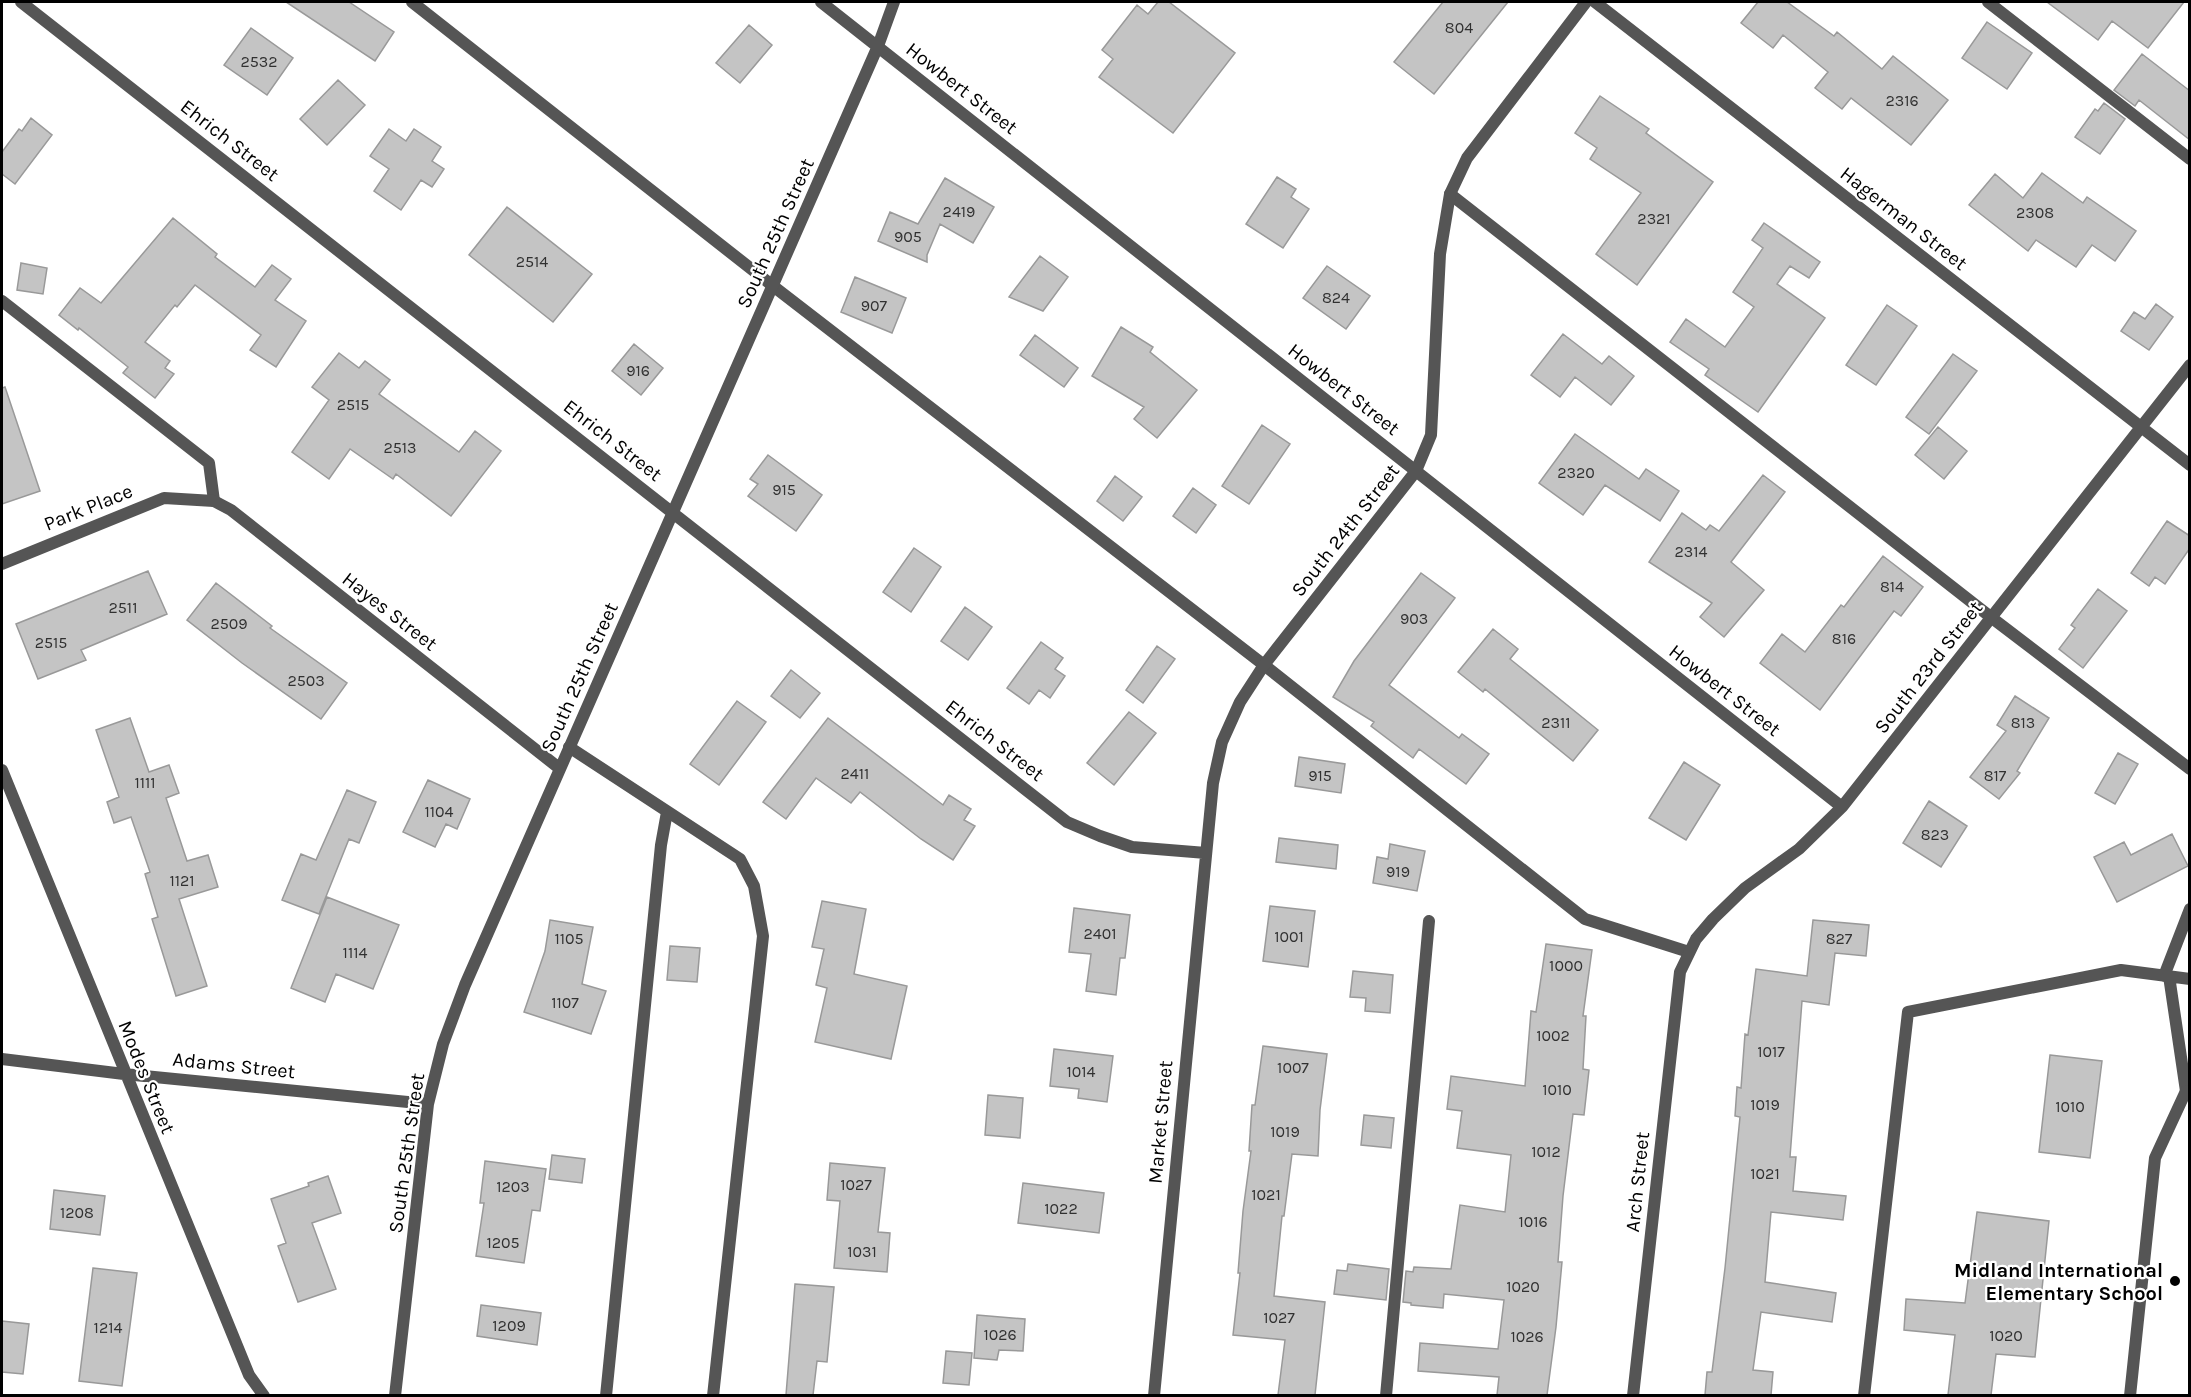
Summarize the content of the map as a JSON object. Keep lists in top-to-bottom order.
{
  "streets": {
    "street": [
      "Howbert Street",
      "Ehrich Street",
      "Hagerman Street",
      "South 25th Street",
      "Park Place",
      "South 24th Street",
      "Hayes Street",
      "South 23rd Street",
      "Adams Street",
      "Modes Street",
      "Market Street",
      "Arch Street"
    ]
  },
  "crossings": [
    ["Howbert Street", "South 25th Street"],
    ["Howbert Street", "South 24th Street"],
    ["Howbert Street", "South 23rd Street"],
    ["Ehrich Street", "South 25th Street"],
    ["Ehrich Street", "South 24th Street"],
    ["Ehrich Street", "Market Street"],
    ["Hagerman Street", "South 23rd Street"],
    ["South 25th Street", "Hayes Street"],
    ["South 25th Street", "Adams Street"],
    ["Park Place", "Hayes Street"],
    ["South 24th Street", "Market Street"],
    ["South 23rd Street", "Arch Street"],
    ["Adams Street", "Modes Street"]
  ],
  "places": ["Midland International Elementary School"],
  "house_numbers": [
    "804",
    "2532",
    "2316",
    "2419",
    "2308",
    "2321",
    "905",
    "2514",
    "824",
    "907",
    "916",
    "2515",
    "2513",
    "2320",
    "915",
    "2314",
    "814",
    "2511",
    "903",
    "2509",
    "816",
    "2515",
    "2503",
    "2311",
    "813",
    "2411",
    "915",
    "817",
    "1111",
    "1104",
    "823",
    "919",
    "1121",
    "2401",
    "1001",
    "1105",
    "827",
    "1114",
    "1000",
    "1107",
    "1002",
    "1017",
    "1007",
    "1014",
    "1010",
    "1019",
    "1010",
    "1019",
    "1012",
    "1021",
    "1027",
    "1203",
    "1021",
    "1022",
    "1208",
    "1016",
    "1205",
    "1031",
    "1020",
    "1027",
    "1209",
    "1214",
    "1026",
    "1020",
    "1026"
  ]
}
